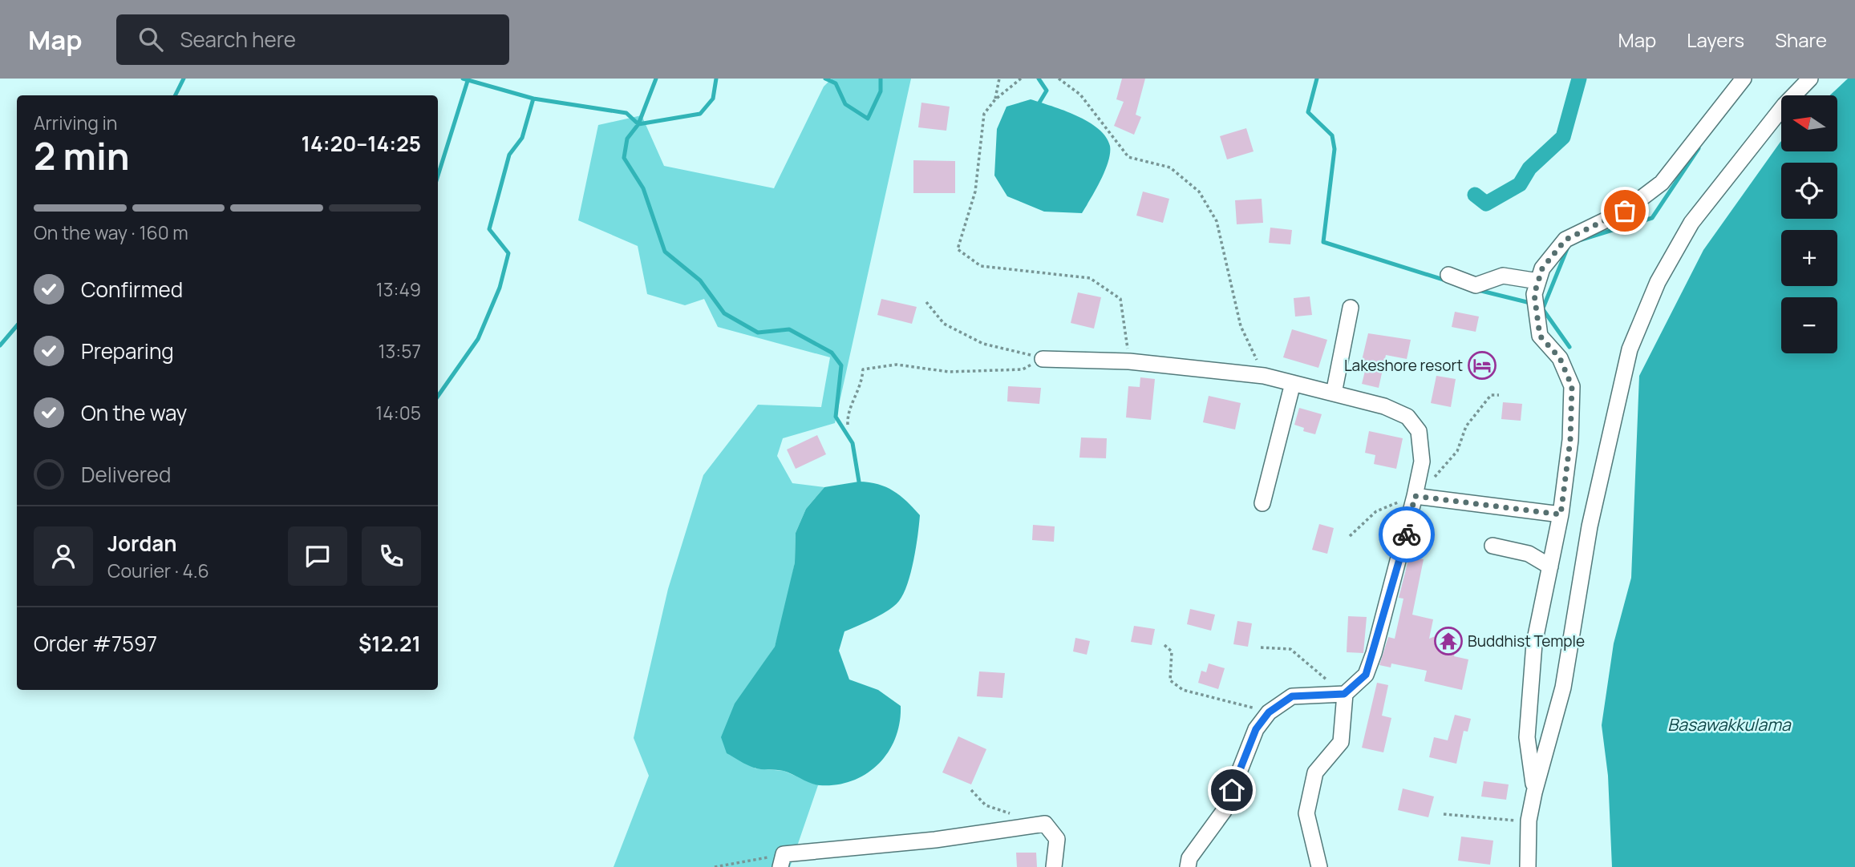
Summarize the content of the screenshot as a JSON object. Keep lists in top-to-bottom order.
{
  "water": ["Basawakkulama"],
  "places": {
    "hotel": ["Lakeshore resort"],
    "temple": ["Buddhist Temple"]
  },
  "north": "left",
  "page": {
    "header": "Map",
    "search": "Search here",
    "nav": ["Map", "Layers", "Share"],
    "map_buttons": ["+", "−"],
    "heading": ["2 min", "Arriving in", "14:20–14:25"],
    "panel": [
      "Jordan",
      "Courier · 4.6",
      "Order #7597",
      "$12.21"
    ],
    "bar": "On the way · 160 m",
    "list": [
      ["Confirmed", "13:49"],
      ["Preparing", "13:57"],
      ["On the way", "14:05"],
      "Delivered"
    ]
  }
}
